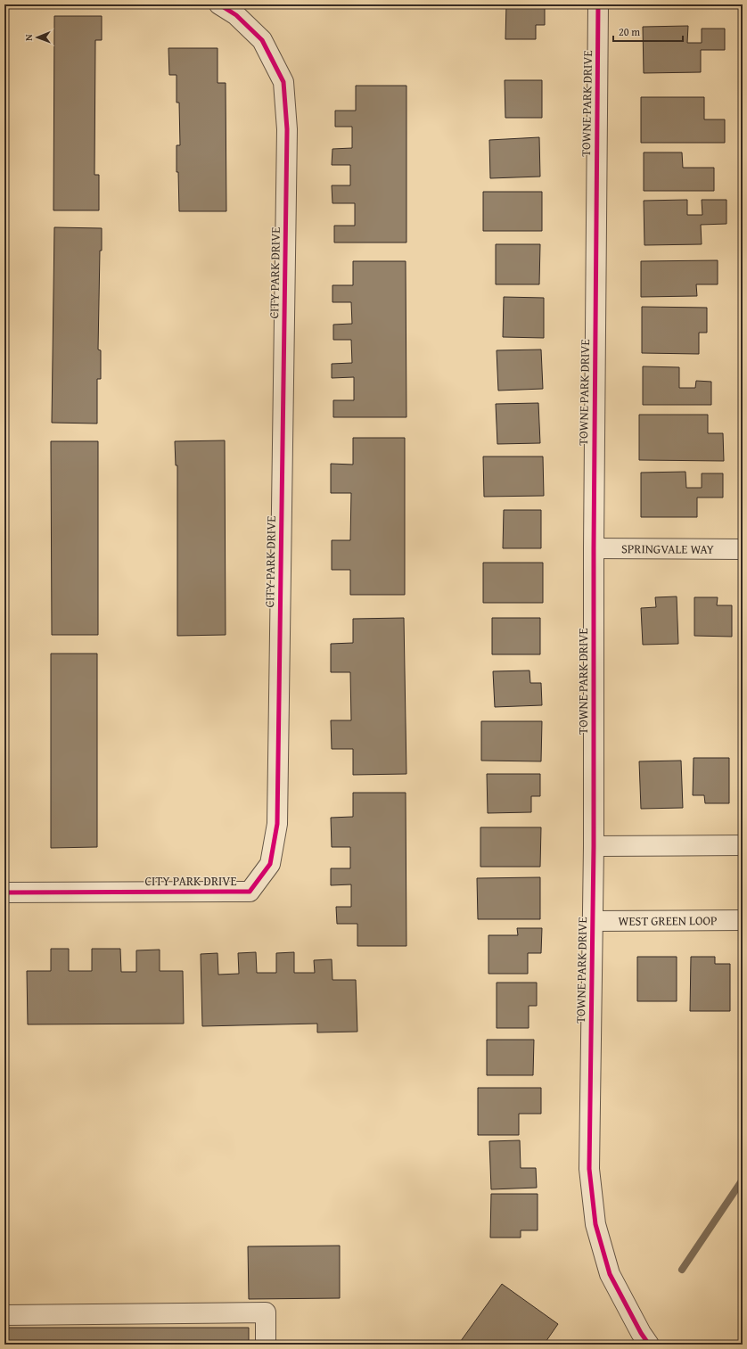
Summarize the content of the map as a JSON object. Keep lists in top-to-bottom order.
{
  "streets": {
    "street": [
      "TOWNE PARK DRIVE",
      "CITY PARK DRIVE",
      "SPRINGVALE WAY",
      "WEST GREEN LOOP"
    ]
  },
  "crossings": [
    ["TOWNE PARK DRIVE", "SPRINGVALE WAY"],
    ["TOWNE PARK DRIVE", "WEST GREEN LOOP"]
  ],
  "scale_bar": "20 m",
  "north": "left"
}
